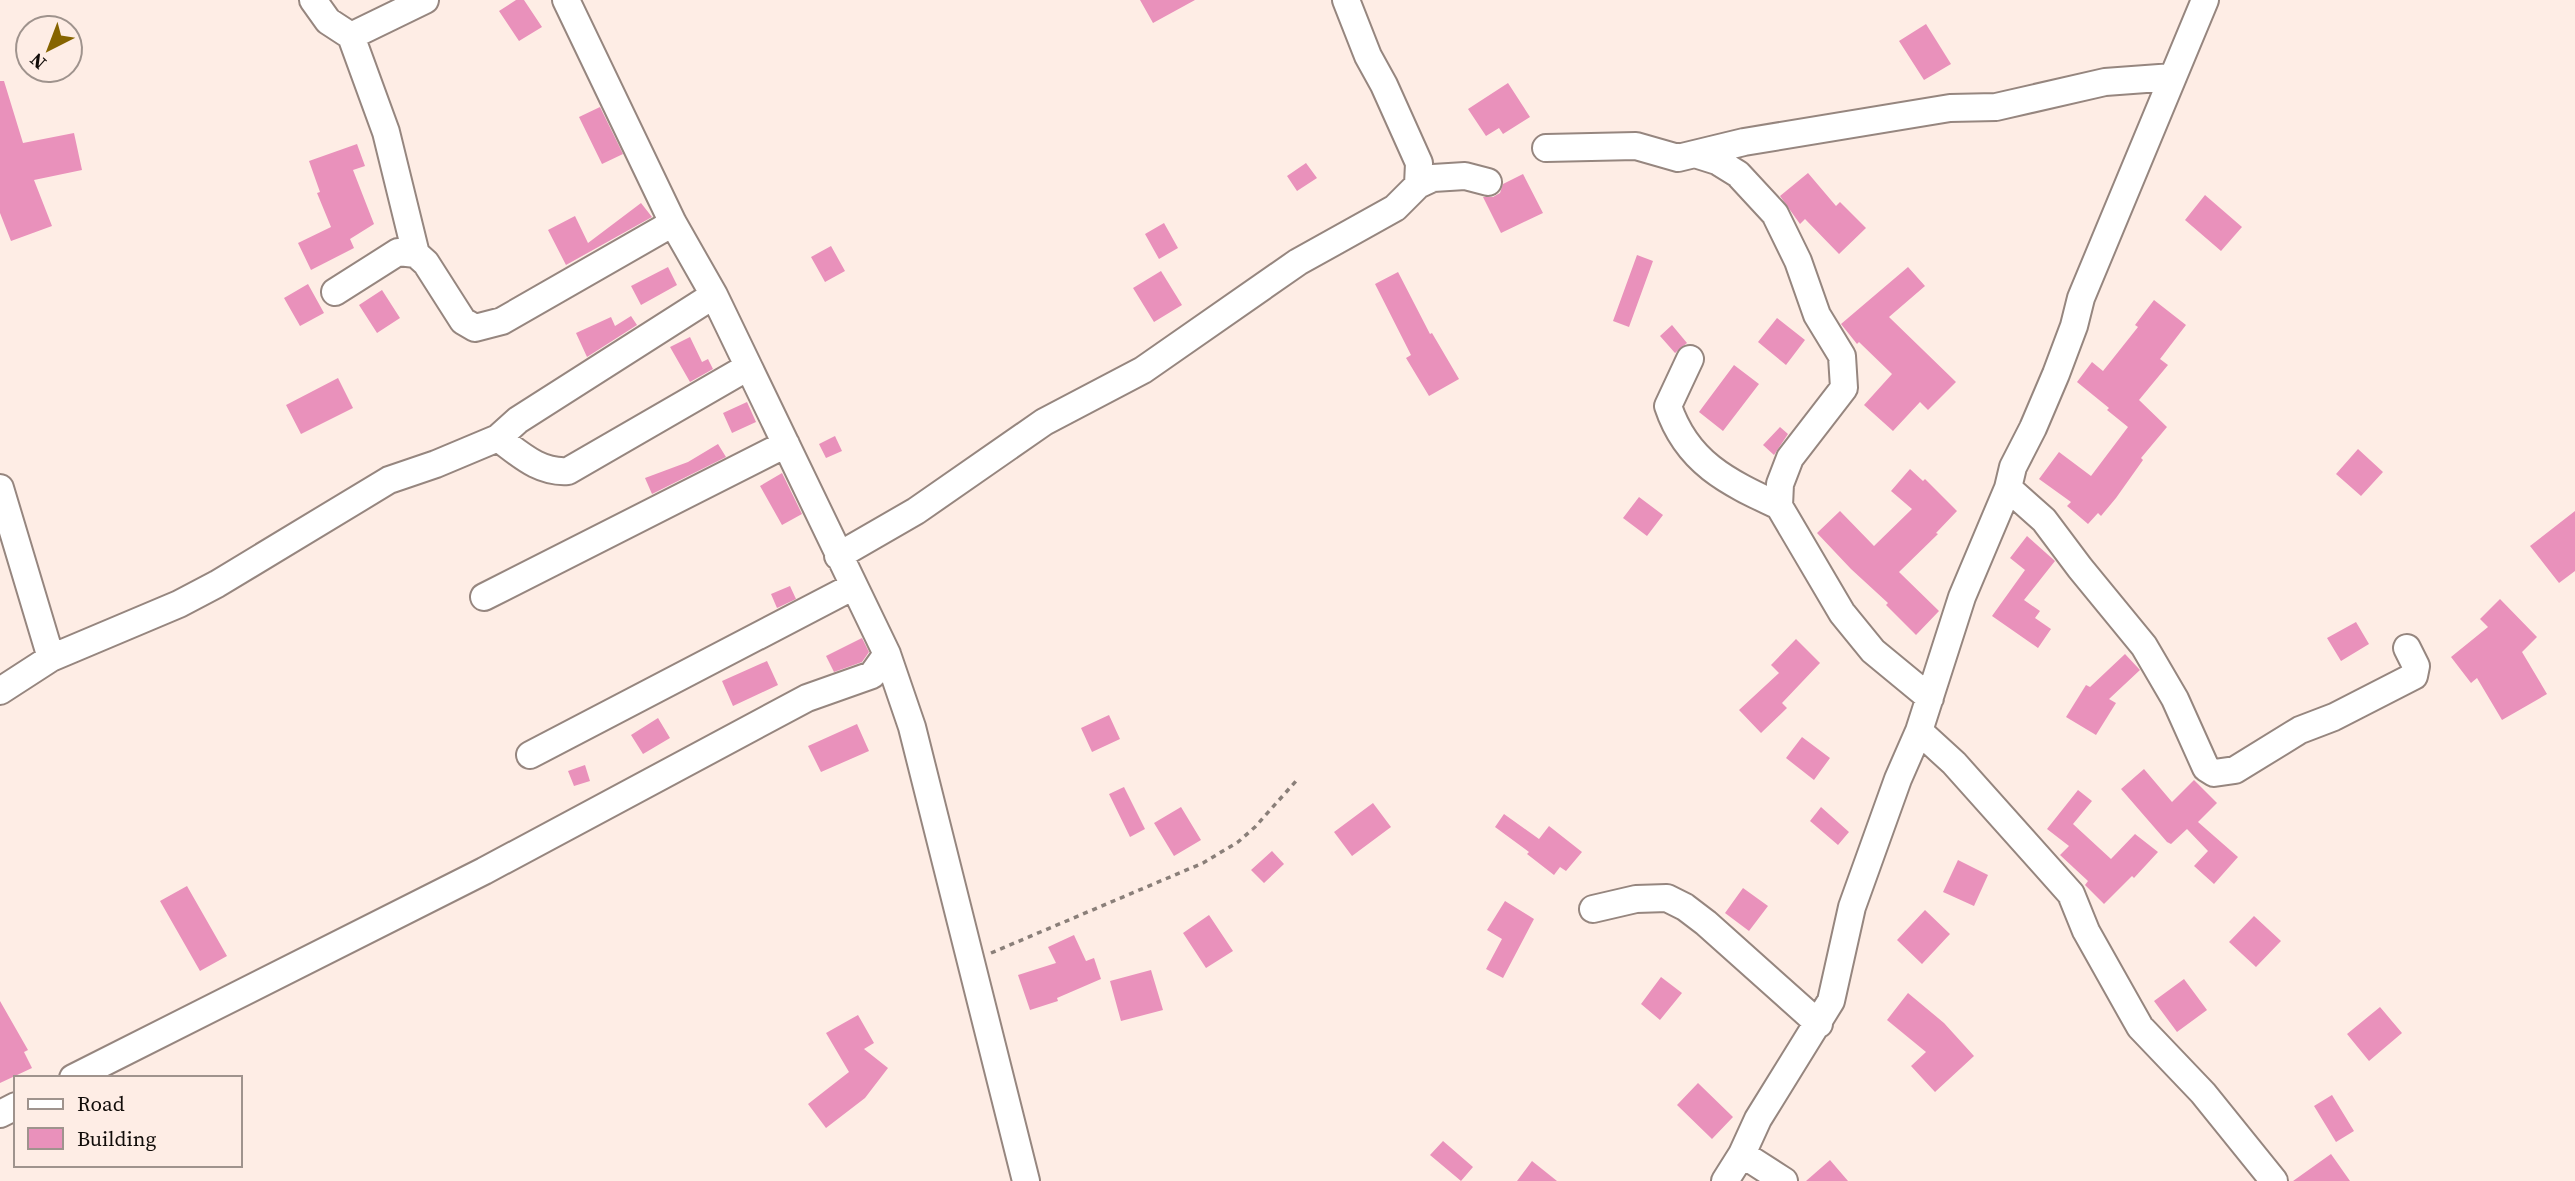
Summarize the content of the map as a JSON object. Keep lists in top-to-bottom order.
{
  "legend": ["Road", "Building"],
  "north": "bottom left"
}
